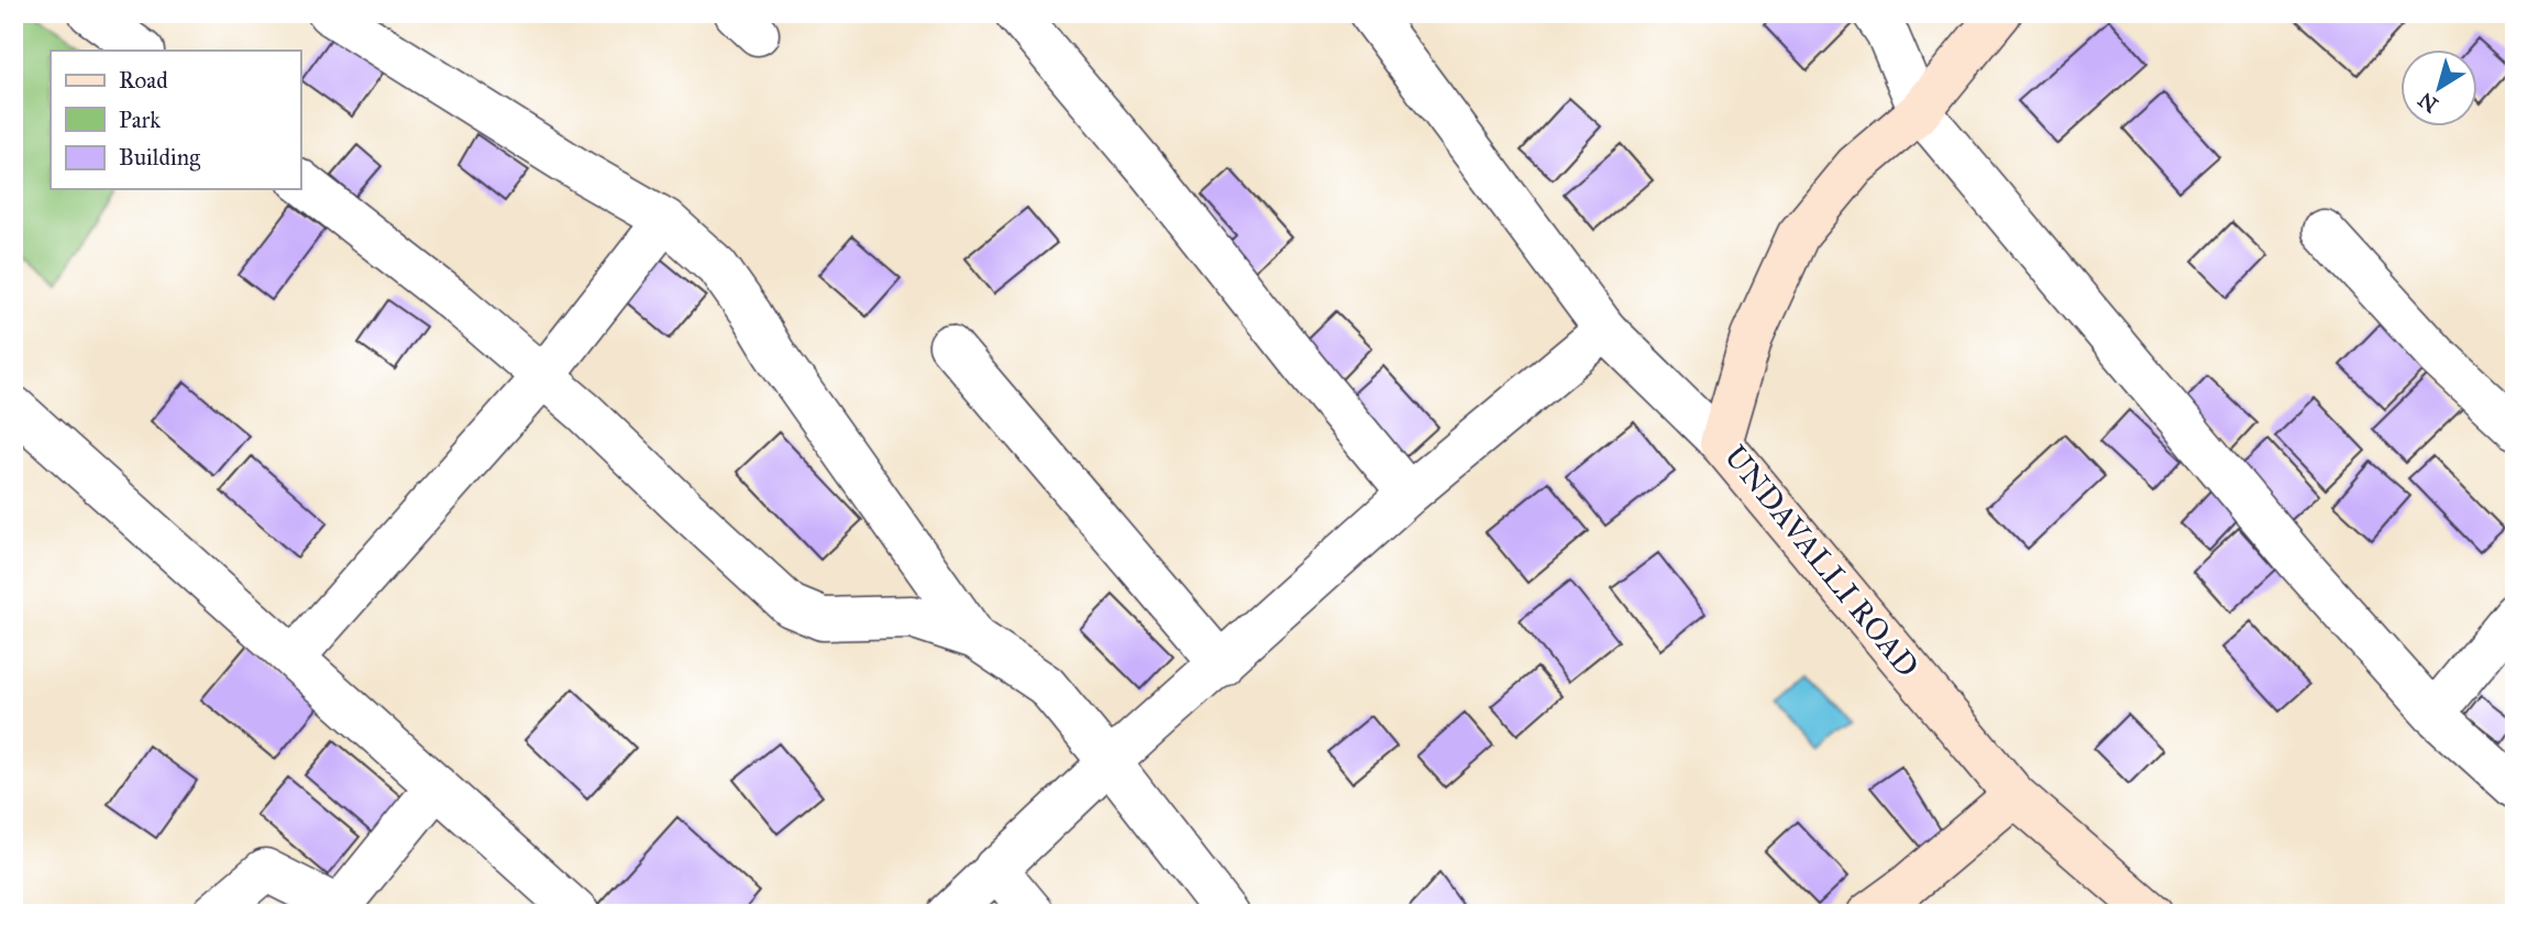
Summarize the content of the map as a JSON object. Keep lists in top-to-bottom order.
{
  "streets": {
    "main road": ["UNDAVALLI ROAD"]
  },
  "legend": ["Road", "Park", "Building"],
  "north": "bottom left"
}
